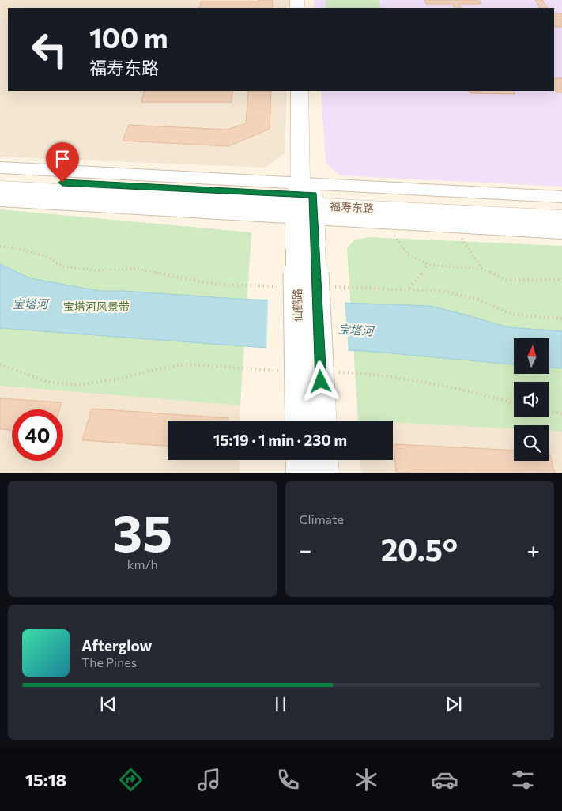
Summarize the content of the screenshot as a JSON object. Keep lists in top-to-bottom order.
{
  "streets": {
    "main road": ["福寿东路", "仙鹤路"]
  },
  "crossings": [
    ["福寿东路", "仙鹤路"]
  ],
  "water": ["宝塔河"],
  "parks": ["宝塔河风景带"],
  "north": "top",
  "page": {
    "turn": ["100 m", "福寿东路"],
    "limit": "40",
    "trip": "15:19 · 1 min · 230 m",
    "tile": [
      ["35", "km/h"],
      "Climate"
    ],
    "heat": ["−", "20.5°", "+"],
    "song": ["Afterglow", "The Pines"],
    "tabs": "15:18"
  }
}
